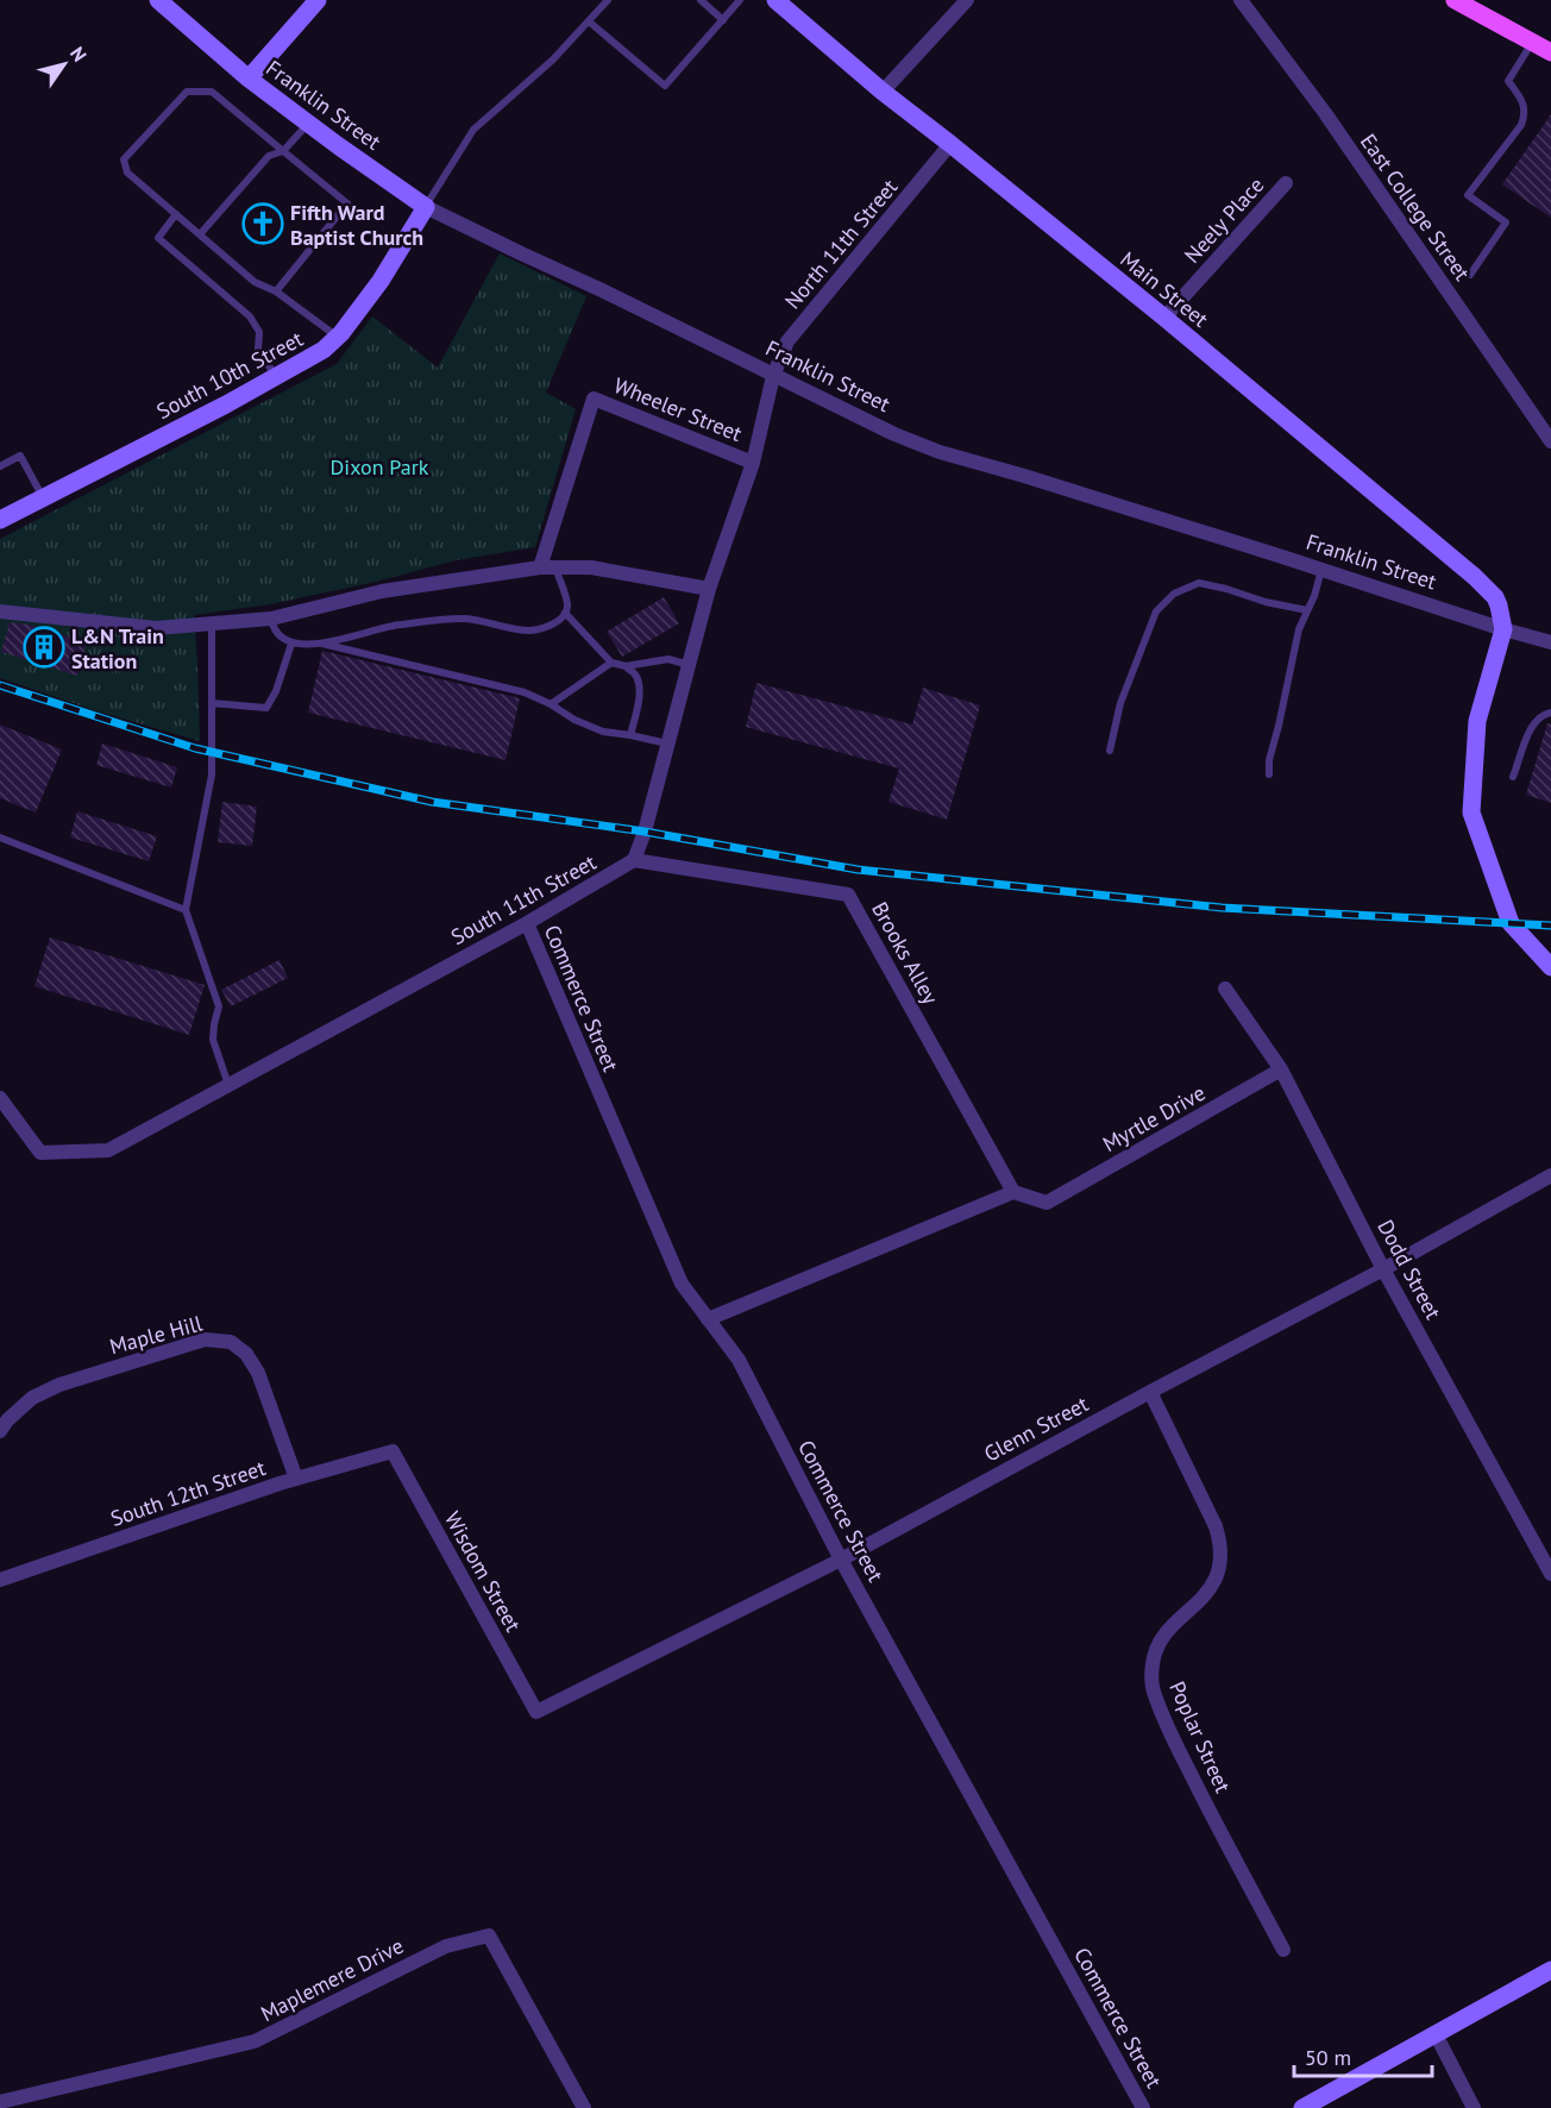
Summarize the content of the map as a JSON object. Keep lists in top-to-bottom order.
{
  "streets": {
    "street": [
      "Franklin Street",
      "East College Street",
      "Neely Place",
      "North 11th Street",
      "Main Street",
      "South 10th Street",
      "Wheeler Street",
      "South 11th Street",
      "Brooks Alley",
      "Commerce Street",
      "Myrtle Drive",
      "Dodd Street",
      "Maple Hill",
      "Glenn Street",
      "South 12th Street",
      "Wisdom Street",
      "Poplar Street",
      "Maplemere Drive"
    ]
  },
  "crossings": [
    ["Franklin Street", "North 11th Street"],
    ["Franklin Street", "Main Street"],
    ["Franklin Street", "South 10th Street"],
    ["Neely Place", "Main Street"],
    ["North 11th Street", "Main Street"],
    ["South 11th Street", "Brooks Alley"],
    ["South 11th Street", "Commerce Street"],
    ["Brooks Alley", "Myrtle Drive"],
    ["Commerce Street", "Glenn Street"],
    ["Myrtle Drive", "Dodd Street"],
    ["Dodd Street", "Glenn Street"],
    ["Maple Hill", "South 12th Street"],
    ["Glenn Street", "Wisdom Street"],
    ["Glenn Street", "Poplar Street"],
    ["South 12th Street", "Wisdom Street"]
  ],
  "parks": ["Dixon Park"],
  "places": {
    "church": ["Fifth Ward Baptist Church"],
    "building": ["L&N Train Station"]
  },
  "scale_bar": "50 m",
  "north": "top right"
}
